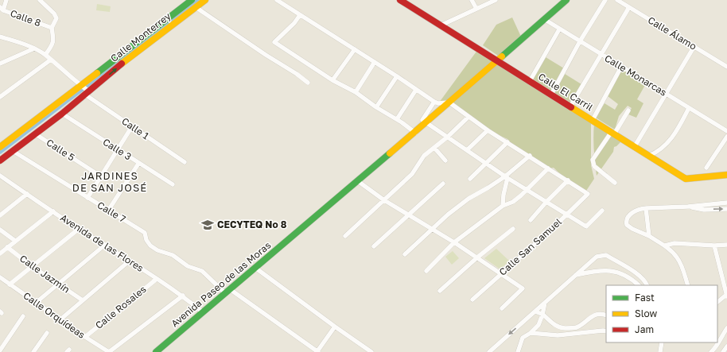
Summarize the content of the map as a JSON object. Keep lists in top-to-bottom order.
{
  "streets": {
    "main road": ["Calle Monterrey", "Calle El Carril", "Avenida Paseo de las Moras"],
    "street": [
      "Calle 8",
      "Calle Álamo",
      "Calle Monarcas",
      "Calle 1",
      "Calle 3",
      "Calle 5",
      "Calle 7",
      "Avenida de las Flores",
      "Calle San Samuel",
      "Calle Jazmín",
      "Calle Rosales",
      "Calle Orquídeas"
    ]
  },
  "crossings": [
    ["Calle Monterrey", "Calle 1"],
    ["Calle Monterrey", "Calle 3"],
    ["Calle Monterrey", "Calle 5"],
    ["Calle Monterrey", "Calle 7"],
    ["Calle Monarcas", "Avenida Paseo de las Moras"],
    ["Calle El Carril", "Avenida Paseo de las Moras"],
    ["Calle 7", "Avenida Paseo de las Moras"],
    ["Avenida de las Flores", "Avenida Paseo de las Moras"],
    ["Avenida de las Flores", "Calle Rosales"],
    ["Calle Rosales", "Calle Orquídeas"]
  ],
  "districts": ["JARDINES DE SAN JOSÉ"],
  "places": {
    "school or university": ["CECYTEQ No 8"]
  },
  "legend": ["Fast", "Slow", "Jam"]
}
